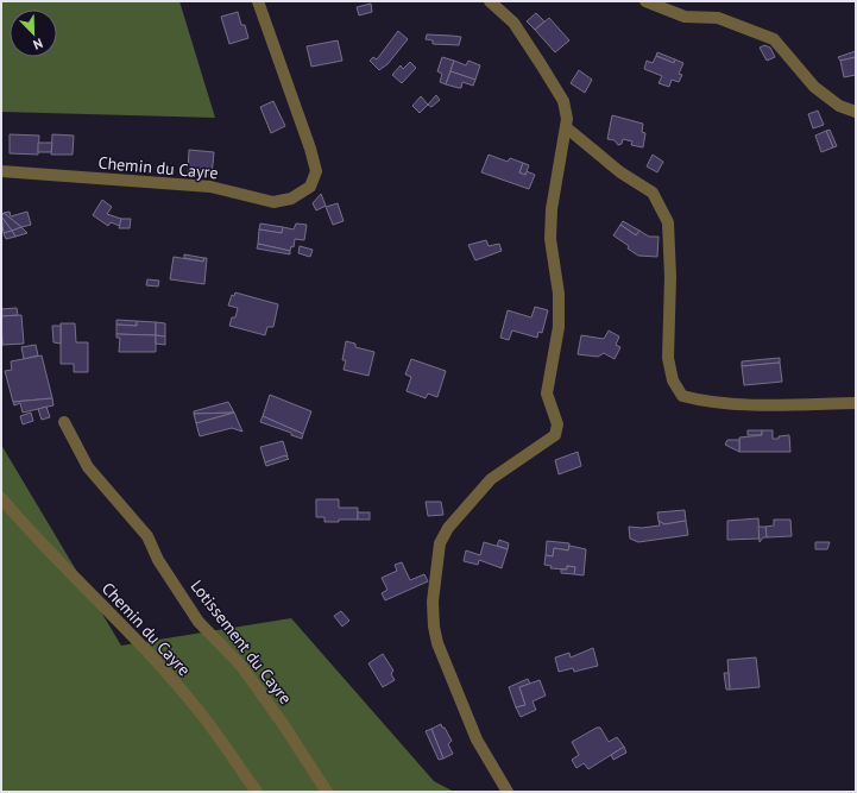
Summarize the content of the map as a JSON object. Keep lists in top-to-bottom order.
{
  "streets": {
    "street": ["Chemin du Cayre", "Lotissement du Cayre"]
  },
  "north": "bottom right"
}
